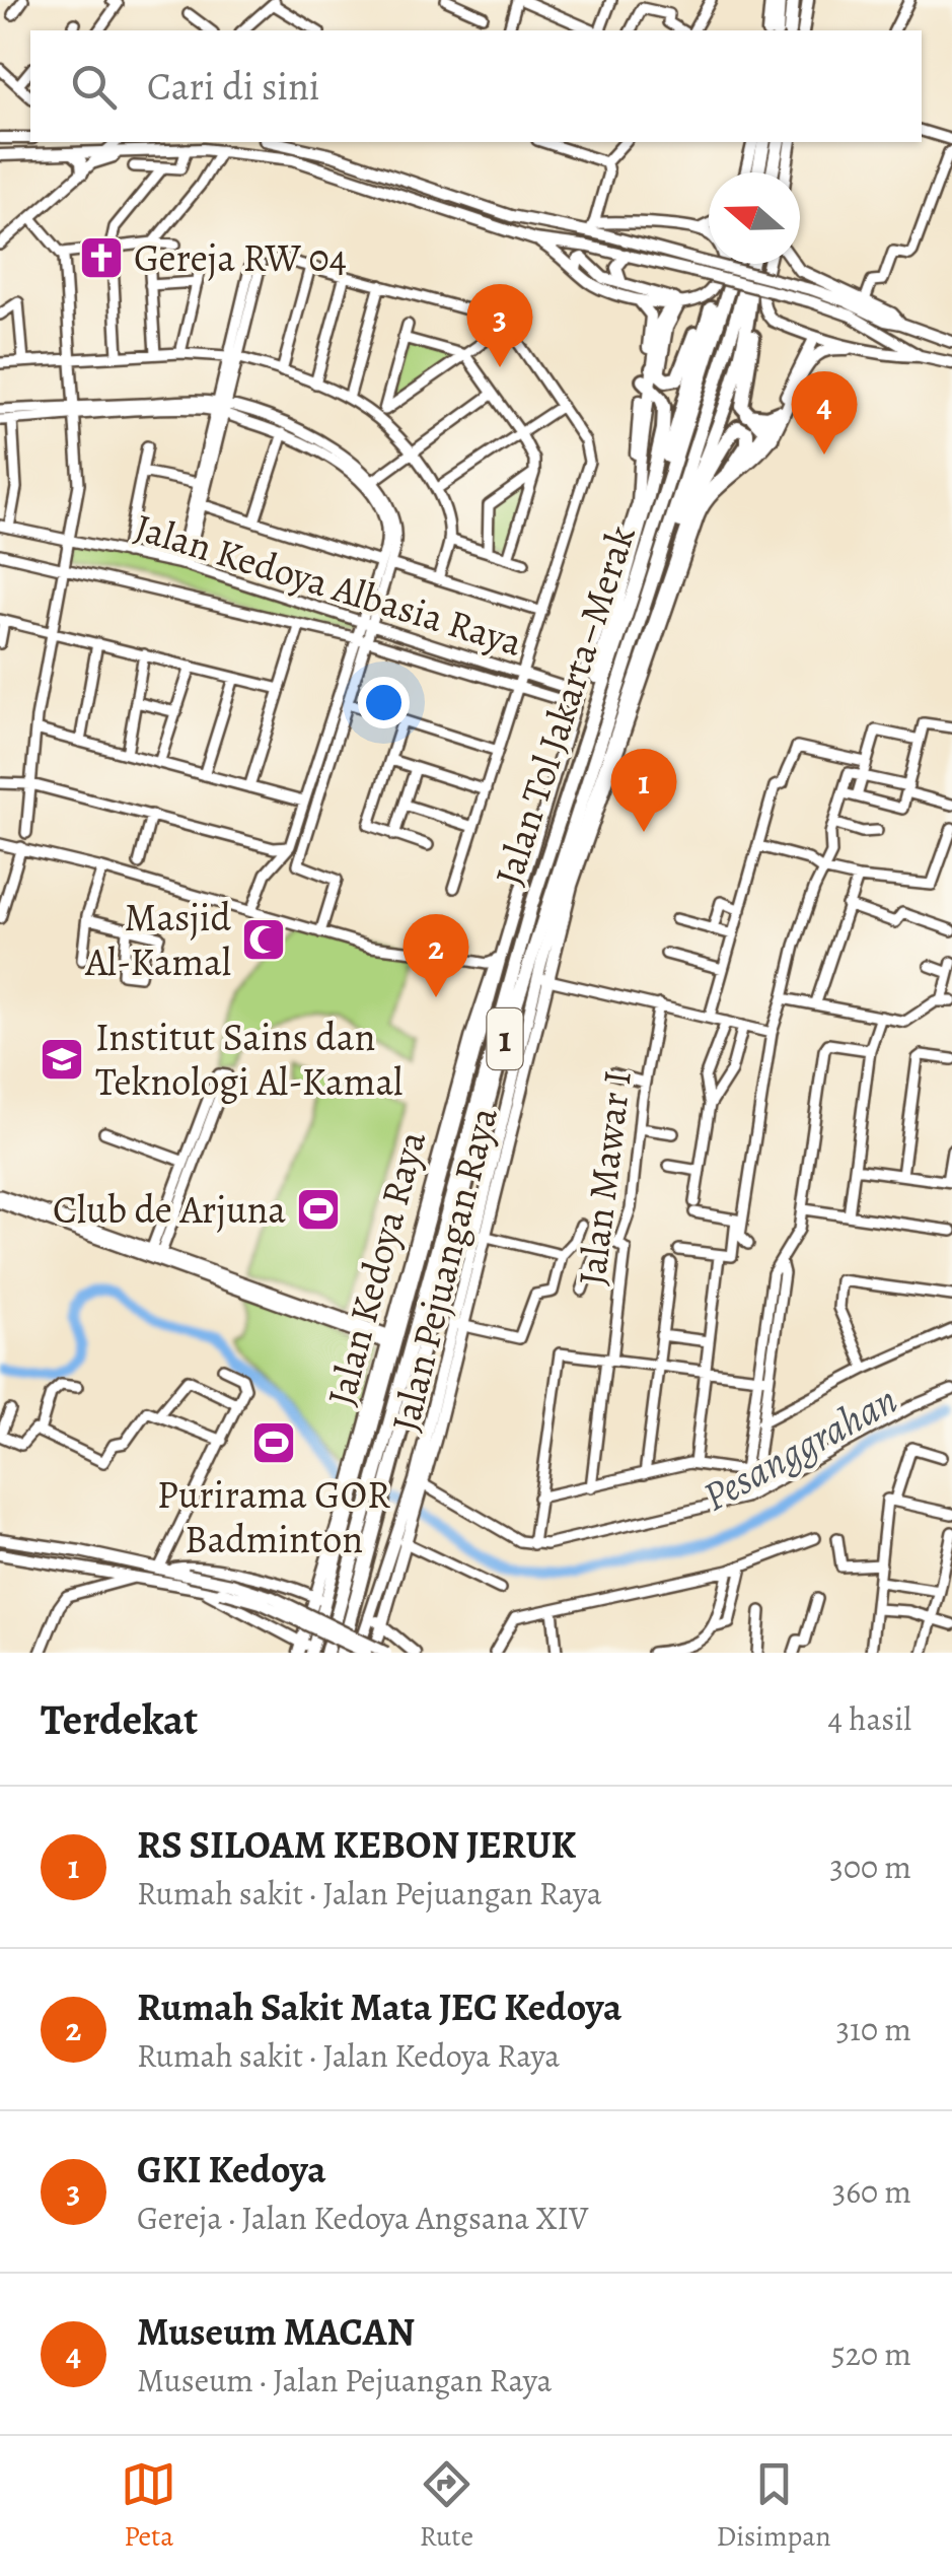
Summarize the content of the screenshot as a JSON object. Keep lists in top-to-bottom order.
{
  "streets": {
    "highway": ["Jalan Tol Jakarta–Merak", "1"],
    "main road": ["Jalan Kedoya Raya", "Jalan Pejuangan Raya"],
    "street": ["Jalan Kedoya Albasia Raya", "Jalan Mawar I"]
  },
  "crossings": [
    ["Jalan Kedoya Albasia Raya", "Jalan Kedoya Raya"]
  ],
  "water": ["Pesanggrahan"],
  "places": {
    "church": ["Gereja RW 04"],
    "mosque": ["Masjid Al-Kamal"],
    "school or university": ["Institut Sains dan Teknologi Al-Kamal"],
    "sports": ["Club de Arjuna", "Purirama GOR Badminton"]
  },
  "north": "left",
  "page": {
    "search": "Cari di sini",
    "pins": [
      "3",
      "4",
      "1",
      "2"
    ],
    "heading": ["Terdekat", "4 hasil"],
    "list": [
      {
        "mark": "1",
        "name": "RS SILOAM KEBON JERUK",
        "note": "Rumah sakit · Jalan Pejuangan Raya",
        "value": "300 m"
      },
      {
        "mark": "2",
        "name": "Rumah Sakit Mata JEC Kedoya",
        "note": "Rumah sakit · Jalan Kedoya Raya",
        "value": "310 m"
      },
      {
        "mark": "3",
        "name": "GKI Kedoya",
        "note": "Gereja · Jalan Kedoya Angsana XIV",
        "value": "360 m"
      },
      {
        "mark": "4",
        "name": "Museum MACAN",
        "note": "Museum · Jalan Pejuangan Raya",
        "value": "520 m"
      }
    ],
    "nav": ["Peta", "Rute", "Disimpan"]
  }
}
